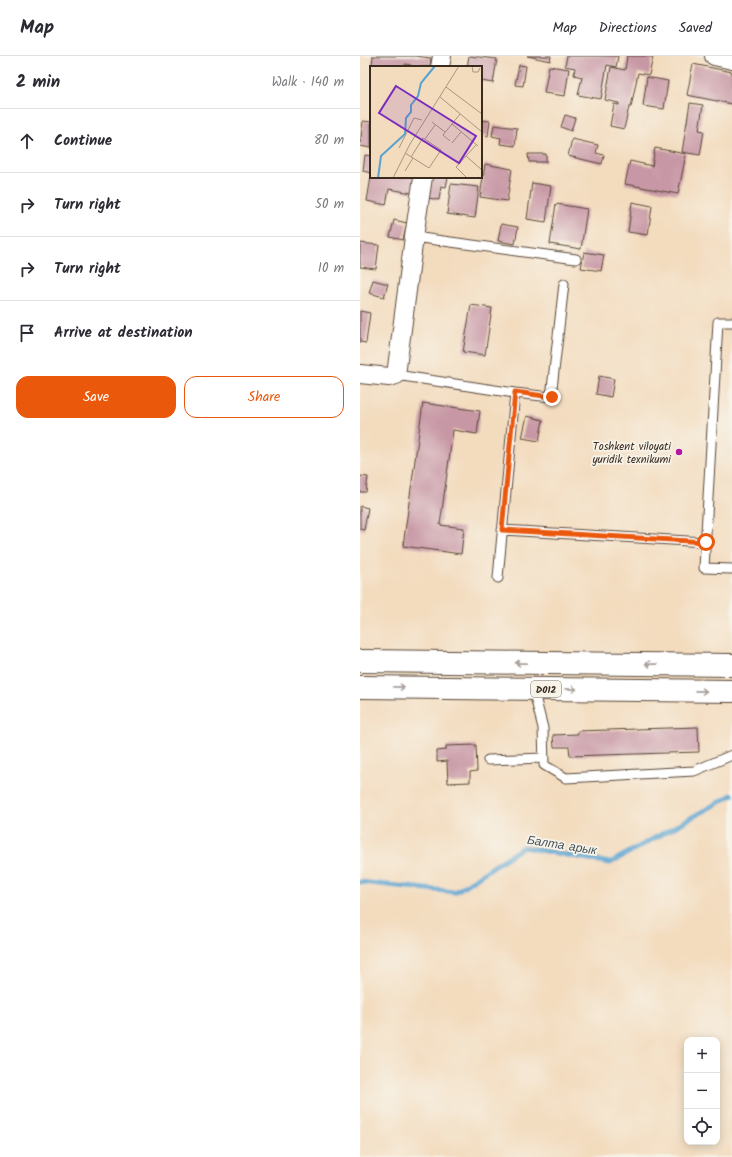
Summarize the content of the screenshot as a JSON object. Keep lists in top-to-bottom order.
{
  "streets": {
    "highway": ["D012"]
  },
  "water": ["Балта арык"],
  "places": ["Toshkent viloyati yuridik texnikumi"],
  "page": {
    "header": "Map",
    "nav": ["Map", "Directions", "Saved"],
    "heading": ["2 min", "Walk · 140 m"],
    "list": [
      ["Continue", "80 m"],
      ["Turn right", "50 m"],
      ["Turn right", "10 m"],
      "Arrive at destination"
    ],
    "buttons": ["Save", "Share"],
    "map_buttons": ["+", "−"]
  }
}
